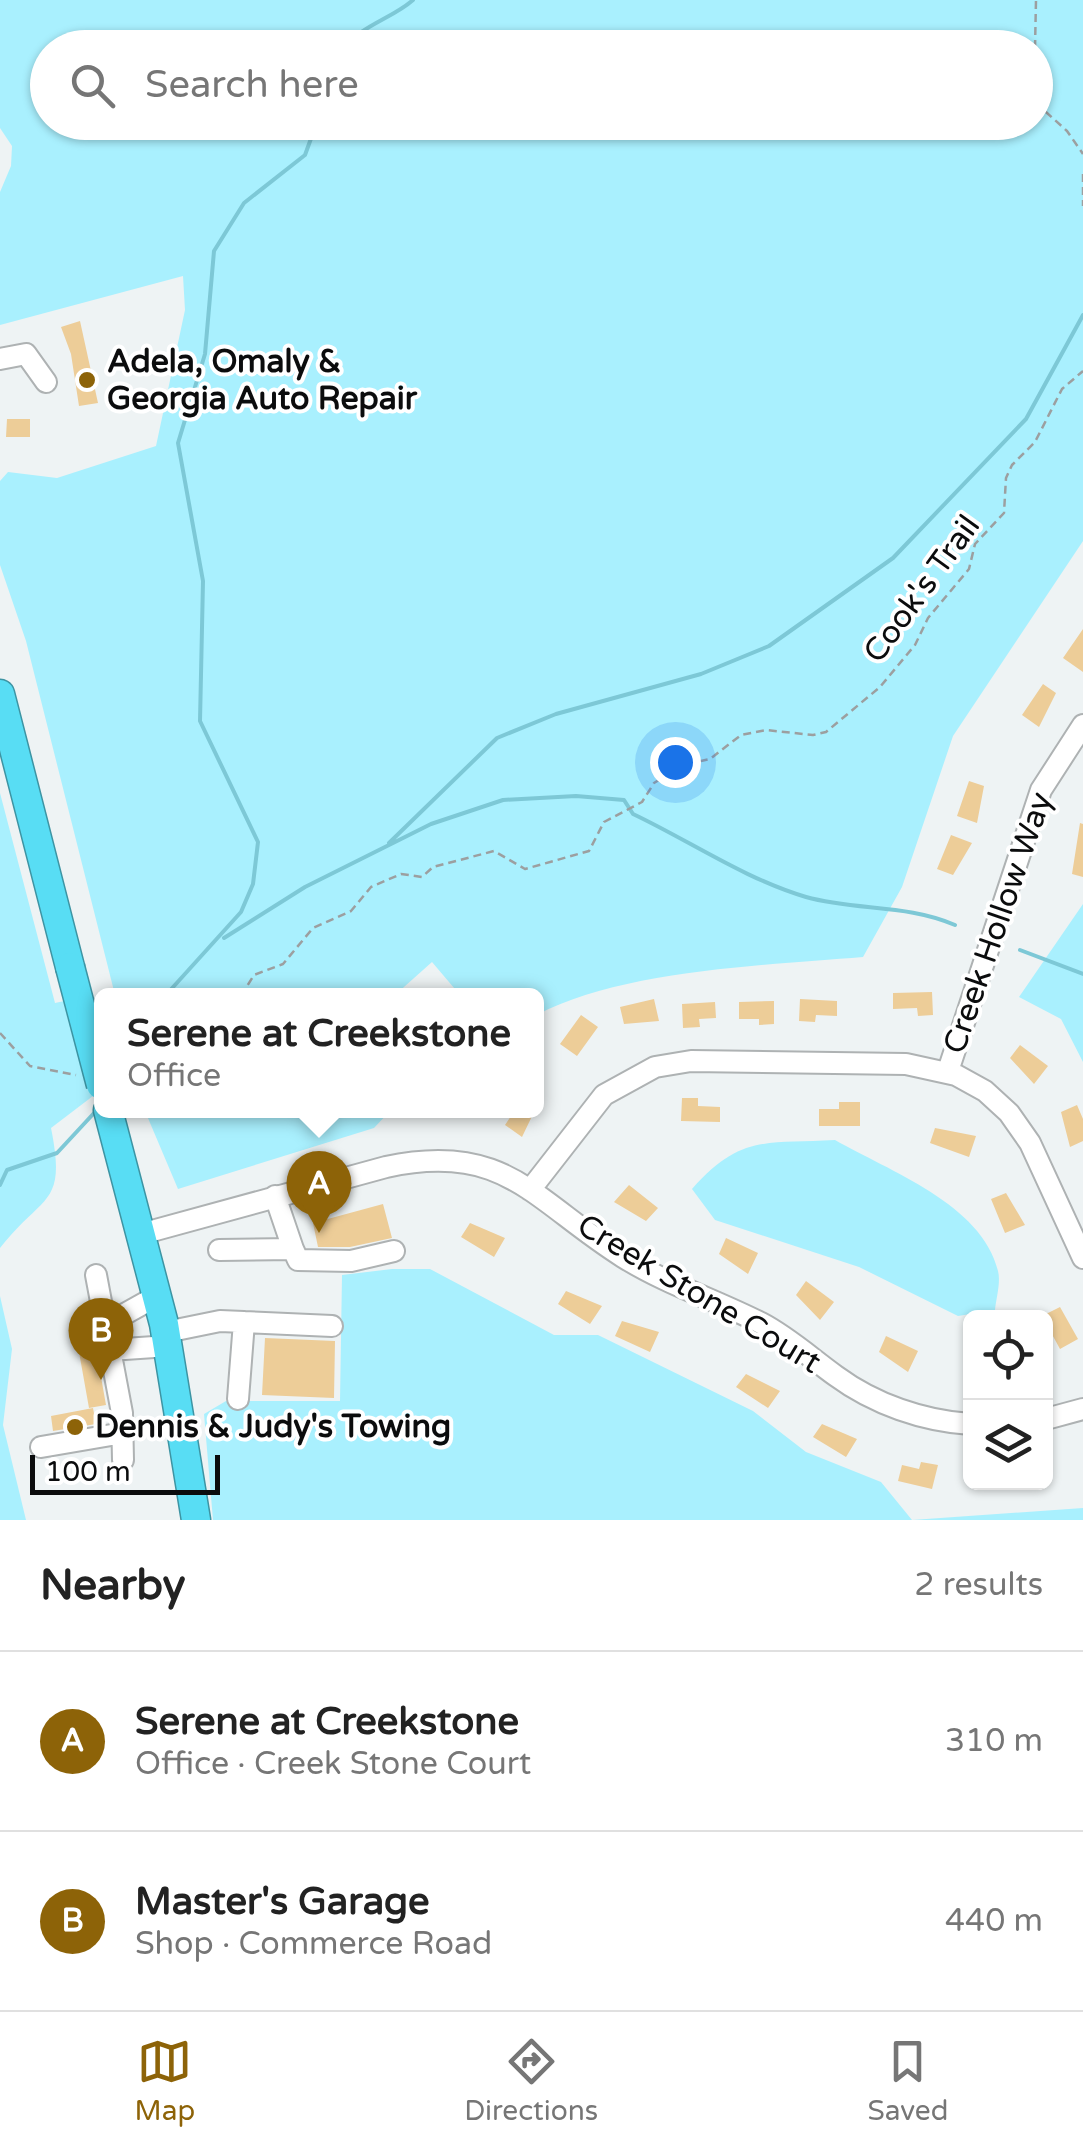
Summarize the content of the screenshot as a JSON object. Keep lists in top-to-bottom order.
{
  "streets": {
    "street": ["Creek Hollow Way", "Creek Stone Court"],
    "path": ["Cook's Trail"]
  },
  "places": ["Adela, Omaly & Georgia Auto Repair", "Dennis & Judy's Towing"],
  "scale_bar": "100 m",
  "page": {
    "search": "Search here",
    "popup": ["Serene at Creekstone", "Office"],
    "pins": ["A", "B"],
    "scale": "100 m",
    "heading": ["Nearby", "2 results"],
    "list": [
      {
        "mark": "A",
        "name": "Serene at Creekstone",
        "note": "Office · Creek Stone Court",
        "value": "310 m"
      },
      {
        "mark": "B",
        "name": "Master's Garage",
        "note": "Shop · Commerce Road",
        "value": "440 m"
      }
    ],
    "nav": ["Map", "Directions", "Saved"]
  }
}
